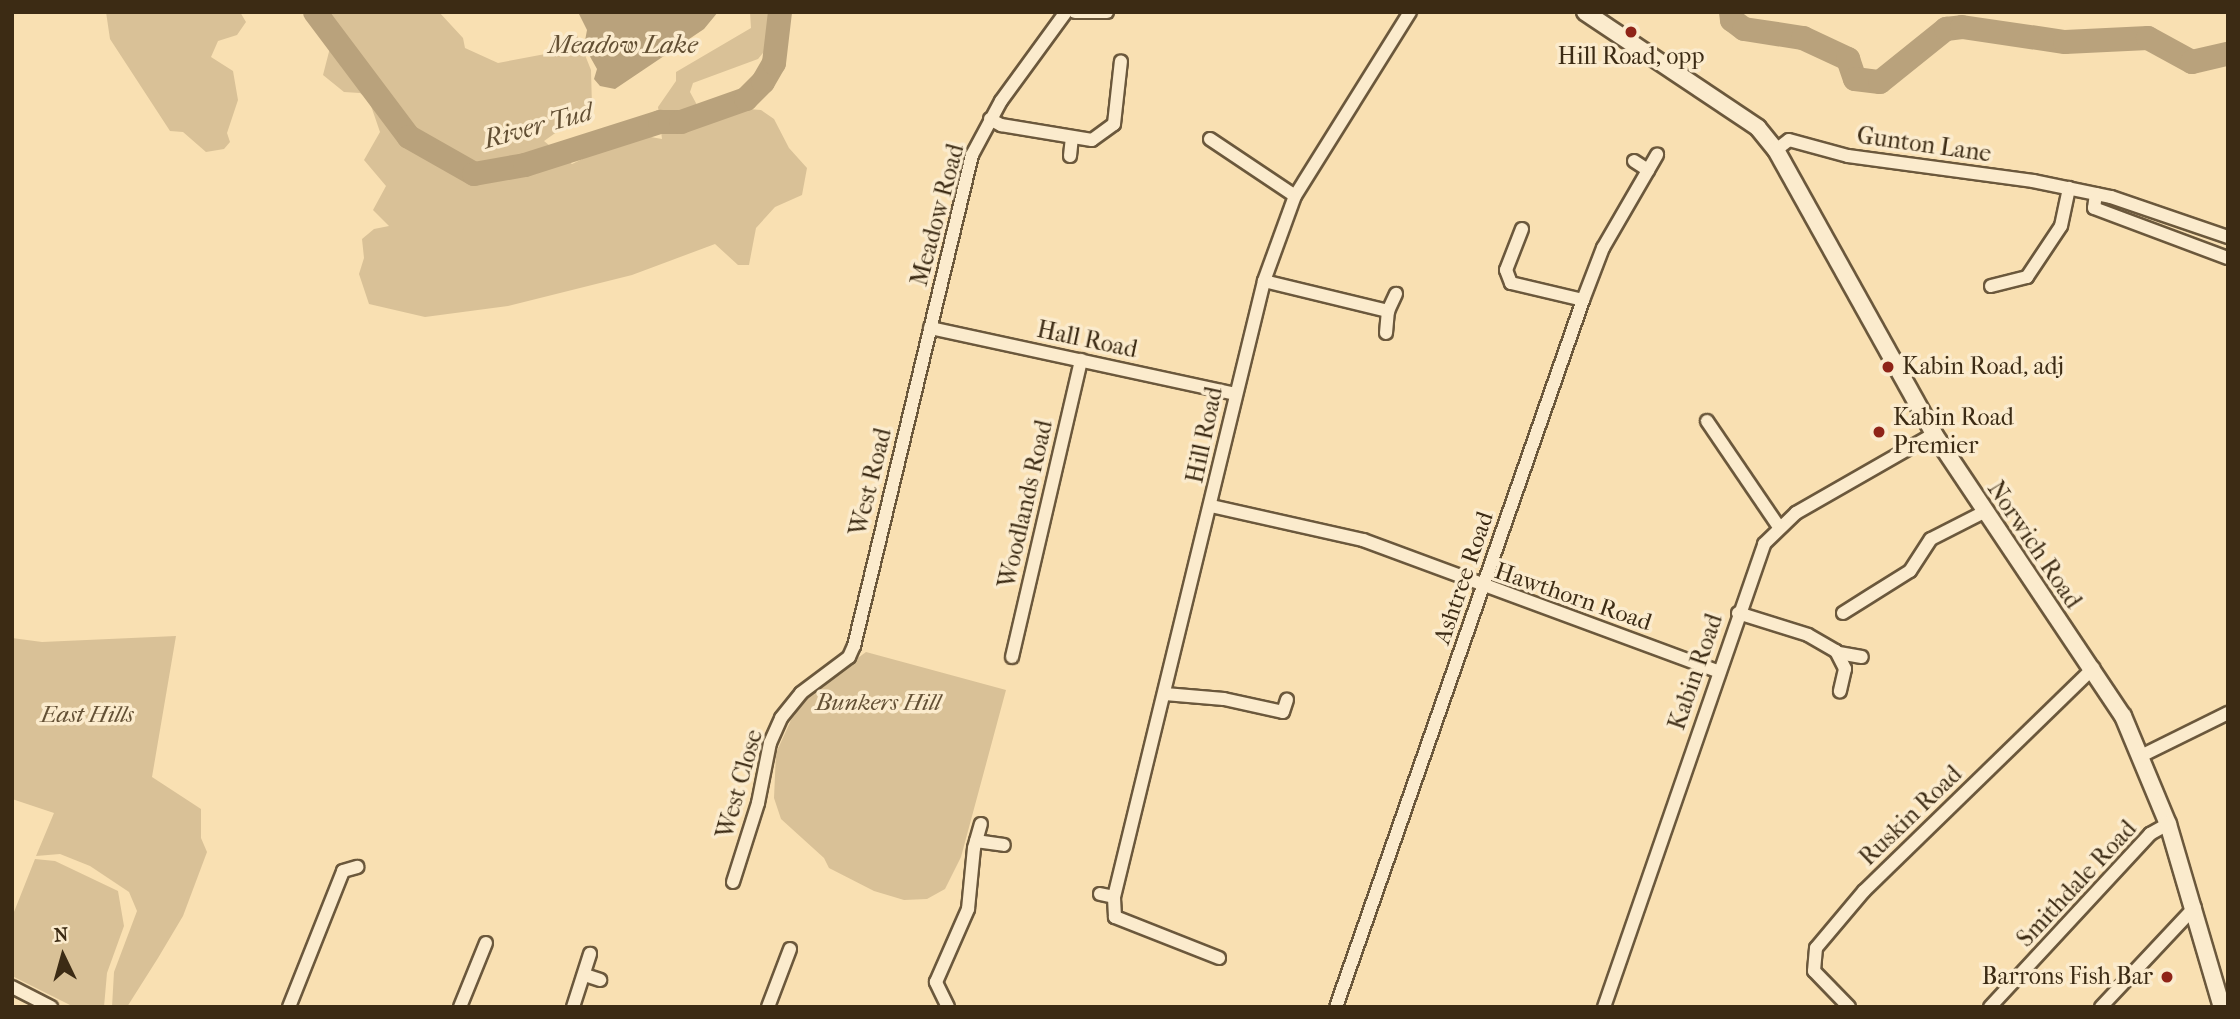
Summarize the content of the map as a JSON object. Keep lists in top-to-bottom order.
{
  "streets": {
    "street": [
      "Gunton Lane",
      "Meadow Road",
      "Hall Road",
      "Hill Road",
      "West Road",
      "Woodlands Road",
      "Norwich Road",
      "Ashtree Road",
      "Hawthorn Road",
      "Kabin Road",
      "West Close",
      "Ruskin Road",
      "Smithdale Road"
    ]
  },
  "crossings": [
    ["Gunton Lane", "Norwich Road"],
    ["Meadow Road", "Hall Road"],
    ["Meadow Road", "West Road"],
    ["Hall Road", "Hill Road"],
    ["Hall Road", "West Road"],
    ["Hall Road", "Woodlands Road"],
    ["Hill Road", "Hawthorn Road"],
    ["West Road", "West Close"],
    ["Norwich Road", "Kabin Road"],
    ["Norwich Road", "Ruskin Road"],
    ["Norwich Road", "Smithdale Road"],
    ["Ashtree Road", "Hawthorn Road"],
    ["Hawthorn Road", "Kabin Road"]
  ],
  "water": ["Meadow Lake", "River Tud"],
  "parks": ["Bunkers Hill", "East Hills"],
  "places": [
    "Hill Road, opp",
    "Kabin Road, adj",
    "Kabin Road Premier",
    "Barrons Fish Bar"
  ],
  "north": "top"
}
